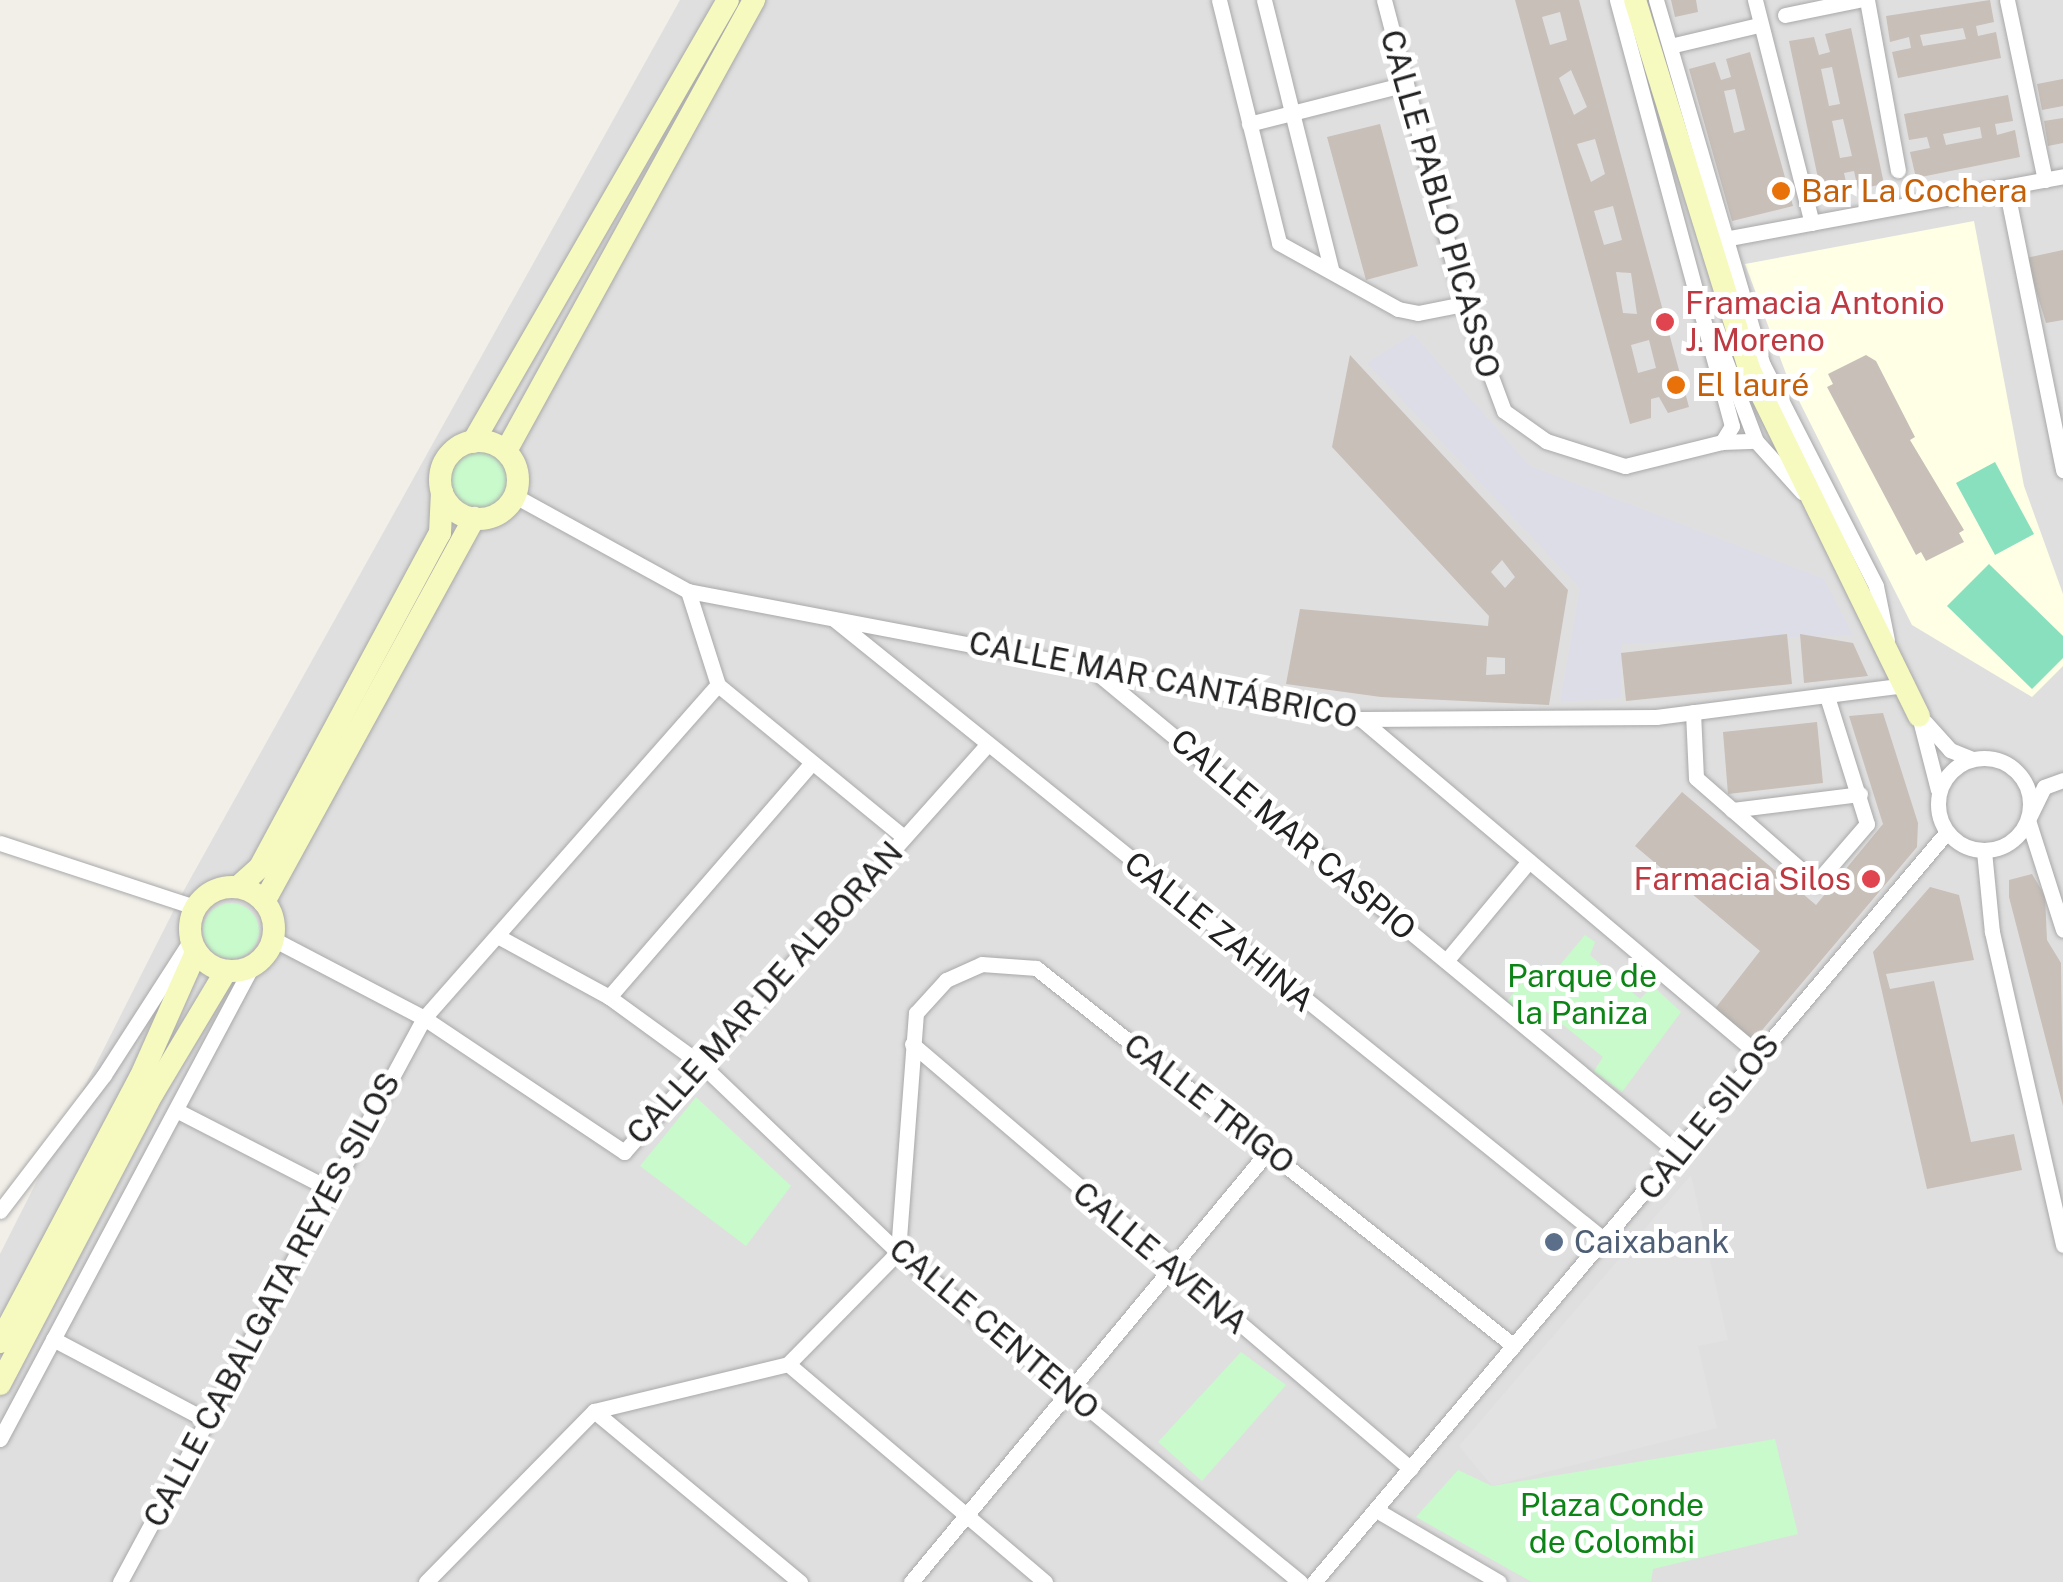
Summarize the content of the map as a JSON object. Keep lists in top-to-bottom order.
{
  "streets": {
    "street": [
      "CALLE PABLO PICASSO",
      "CALLE MAR CANTÁBRICO",
      "CALLE MAR CASPIO",
      "CALLE ZAHINA",
      "CALLE MAR DE ALBORAN",
      "CALLE TRIGO",
      "CALLE SILOS",
      "CALLE AVENA",
      "CALLE CABALGATA REYES SILOS",
      "CALLE CENTENO"
    ]
  },
  "crossings": [
    ["CALLE MAR CANTÁBRICO", "CALLE MAR CASPIO"],
    ["CALLE MAR CANTÁBRICO", "CALLE ZAHINA"],
    ["CALLE MAR CASPIO", "CALLE SILOS"],
    ["CALLE ZAHINA", "CALLE MAR DE ALBORAN"],
    ["CALLE ZAHINA", "CALLE SILOS"],
    ["CALLE MAR DE ALBORAN", "CALLE CABALGATA REYES SILOS"],
    ["CALLE MAR DE ALBORAN", "CALLE CENTENO"],
    ["CALLE TRIGO", "CALLE SILOS"],
    ["CALLE TRIGO", "CALLE AVENA"],
    ["CALLE TRIGO", "CALLE CENTENO"],
    ["CALLE SILOS", "CALLE AVENA"],
    ["CALLE CABALGATA REYES SILOS", "CALLE CENTENO"]
  ],
  "parks": ["Parque de la Paniza", "Plaza Conde de Colombi"],
  "places": [
    "Bar La Cochera",
    "Framacia Antonio J. Moreno",
    "El lauré",
    "Farmacia Silos",
    "Caixabank"
  ]
}
